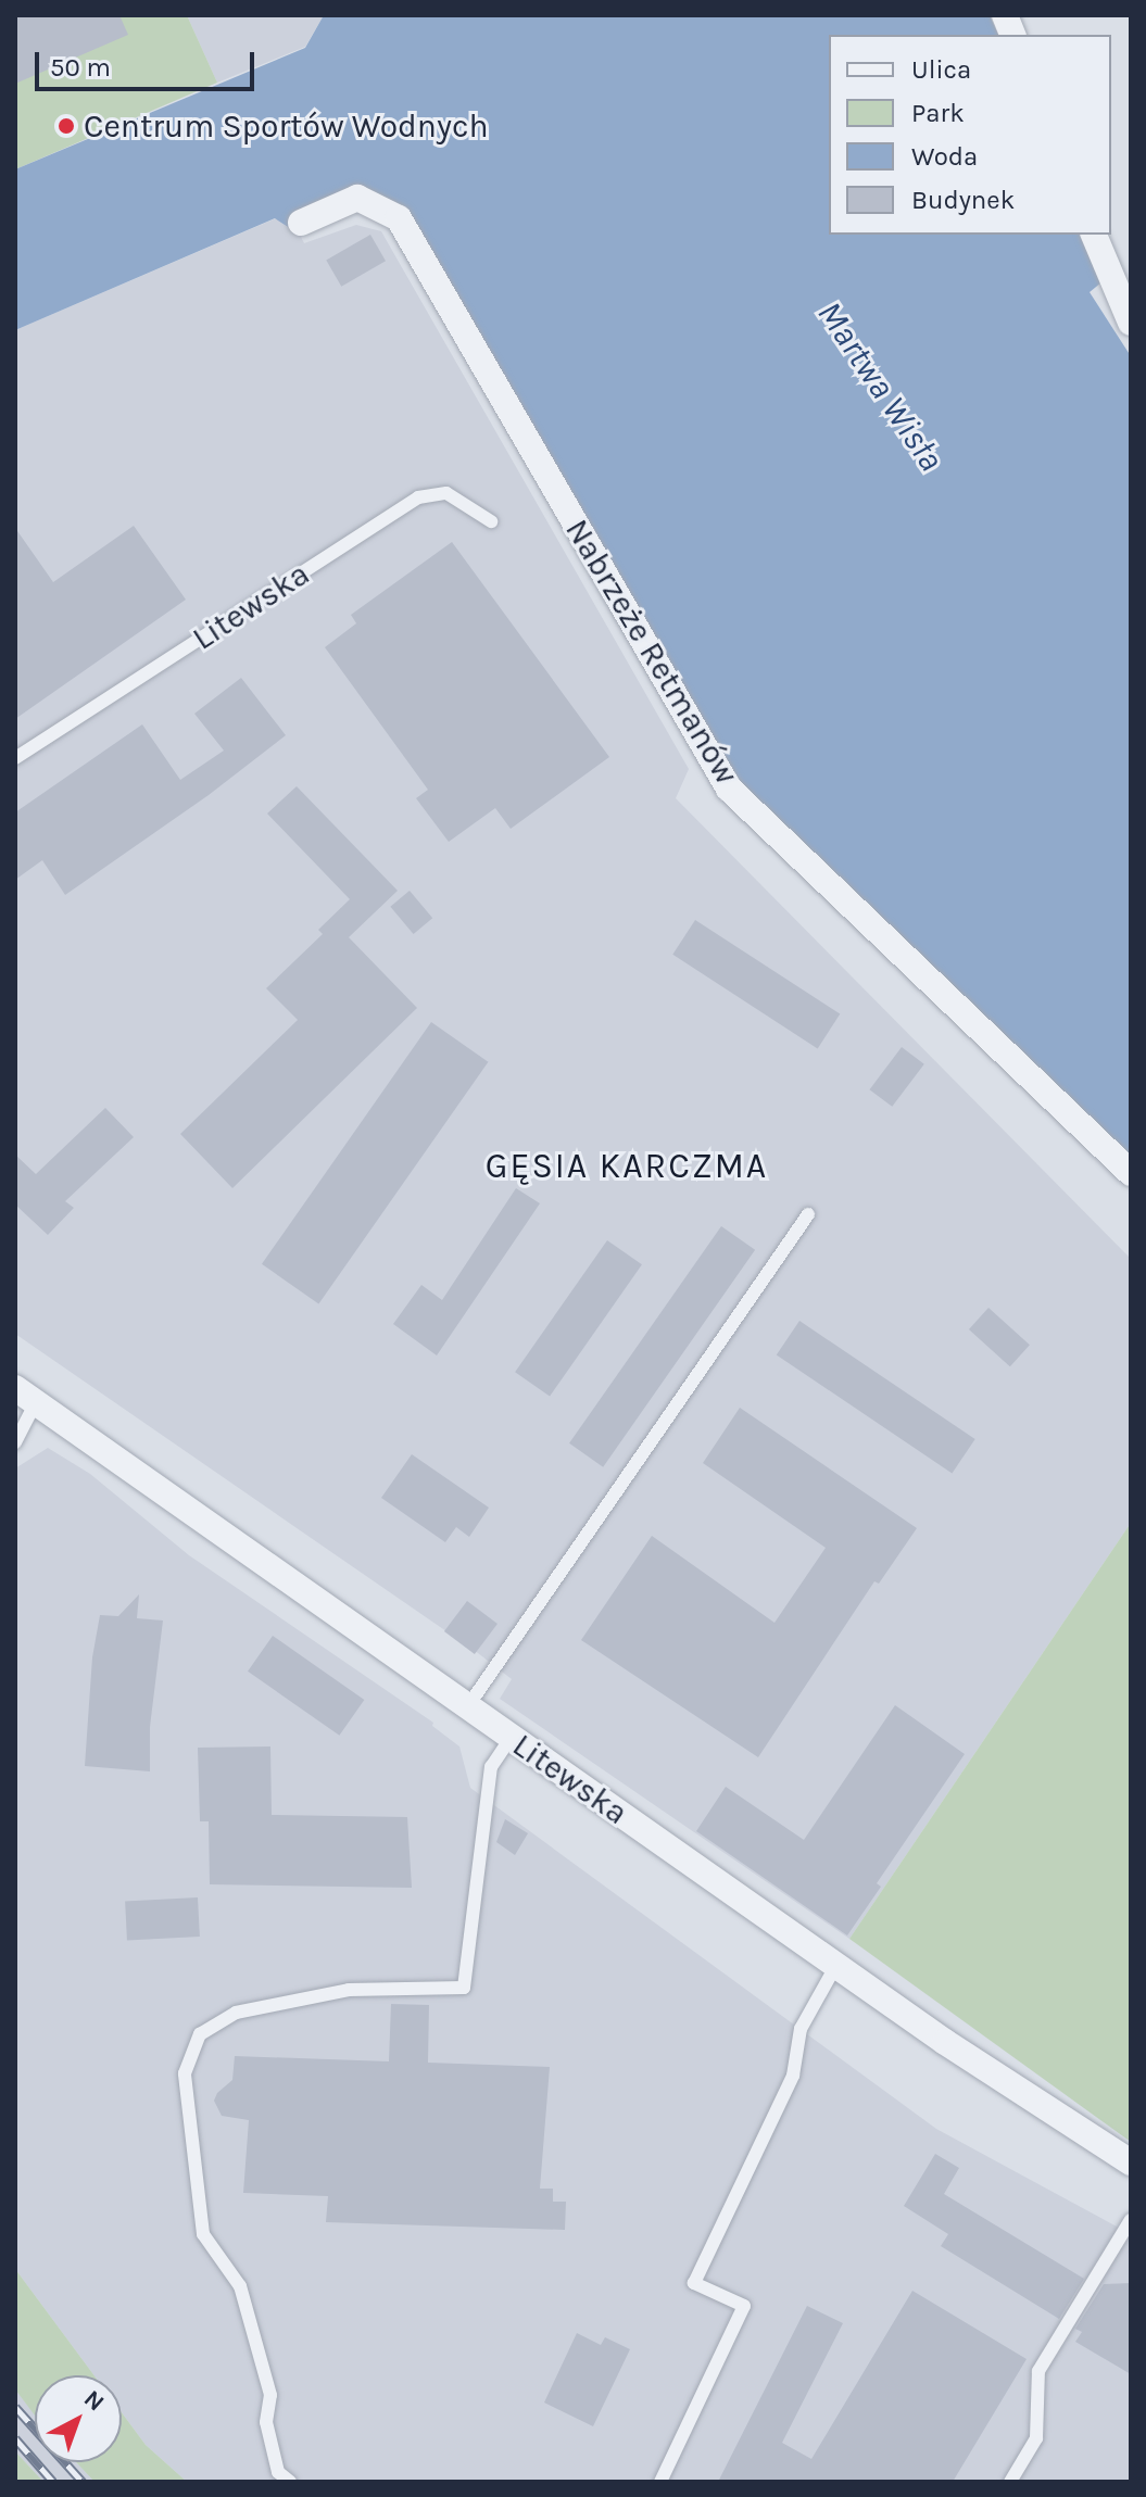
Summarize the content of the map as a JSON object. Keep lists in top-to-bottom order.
{
  "streets": {
    "street": ["Litewska", "Nabrzeże Retmanów"]
  },
  "districts": ["GĘSIA KARCZMA"],
  "water": ["Martwa Wisła"],
  "places": ["Centrum Sportów Wodnych"],
  "legend": [
    "Ulica",
    "Park",
    "Woda",
    "Budynek"
  ],
  "scale_bar": "50 m",
  "north": "top right"
}
